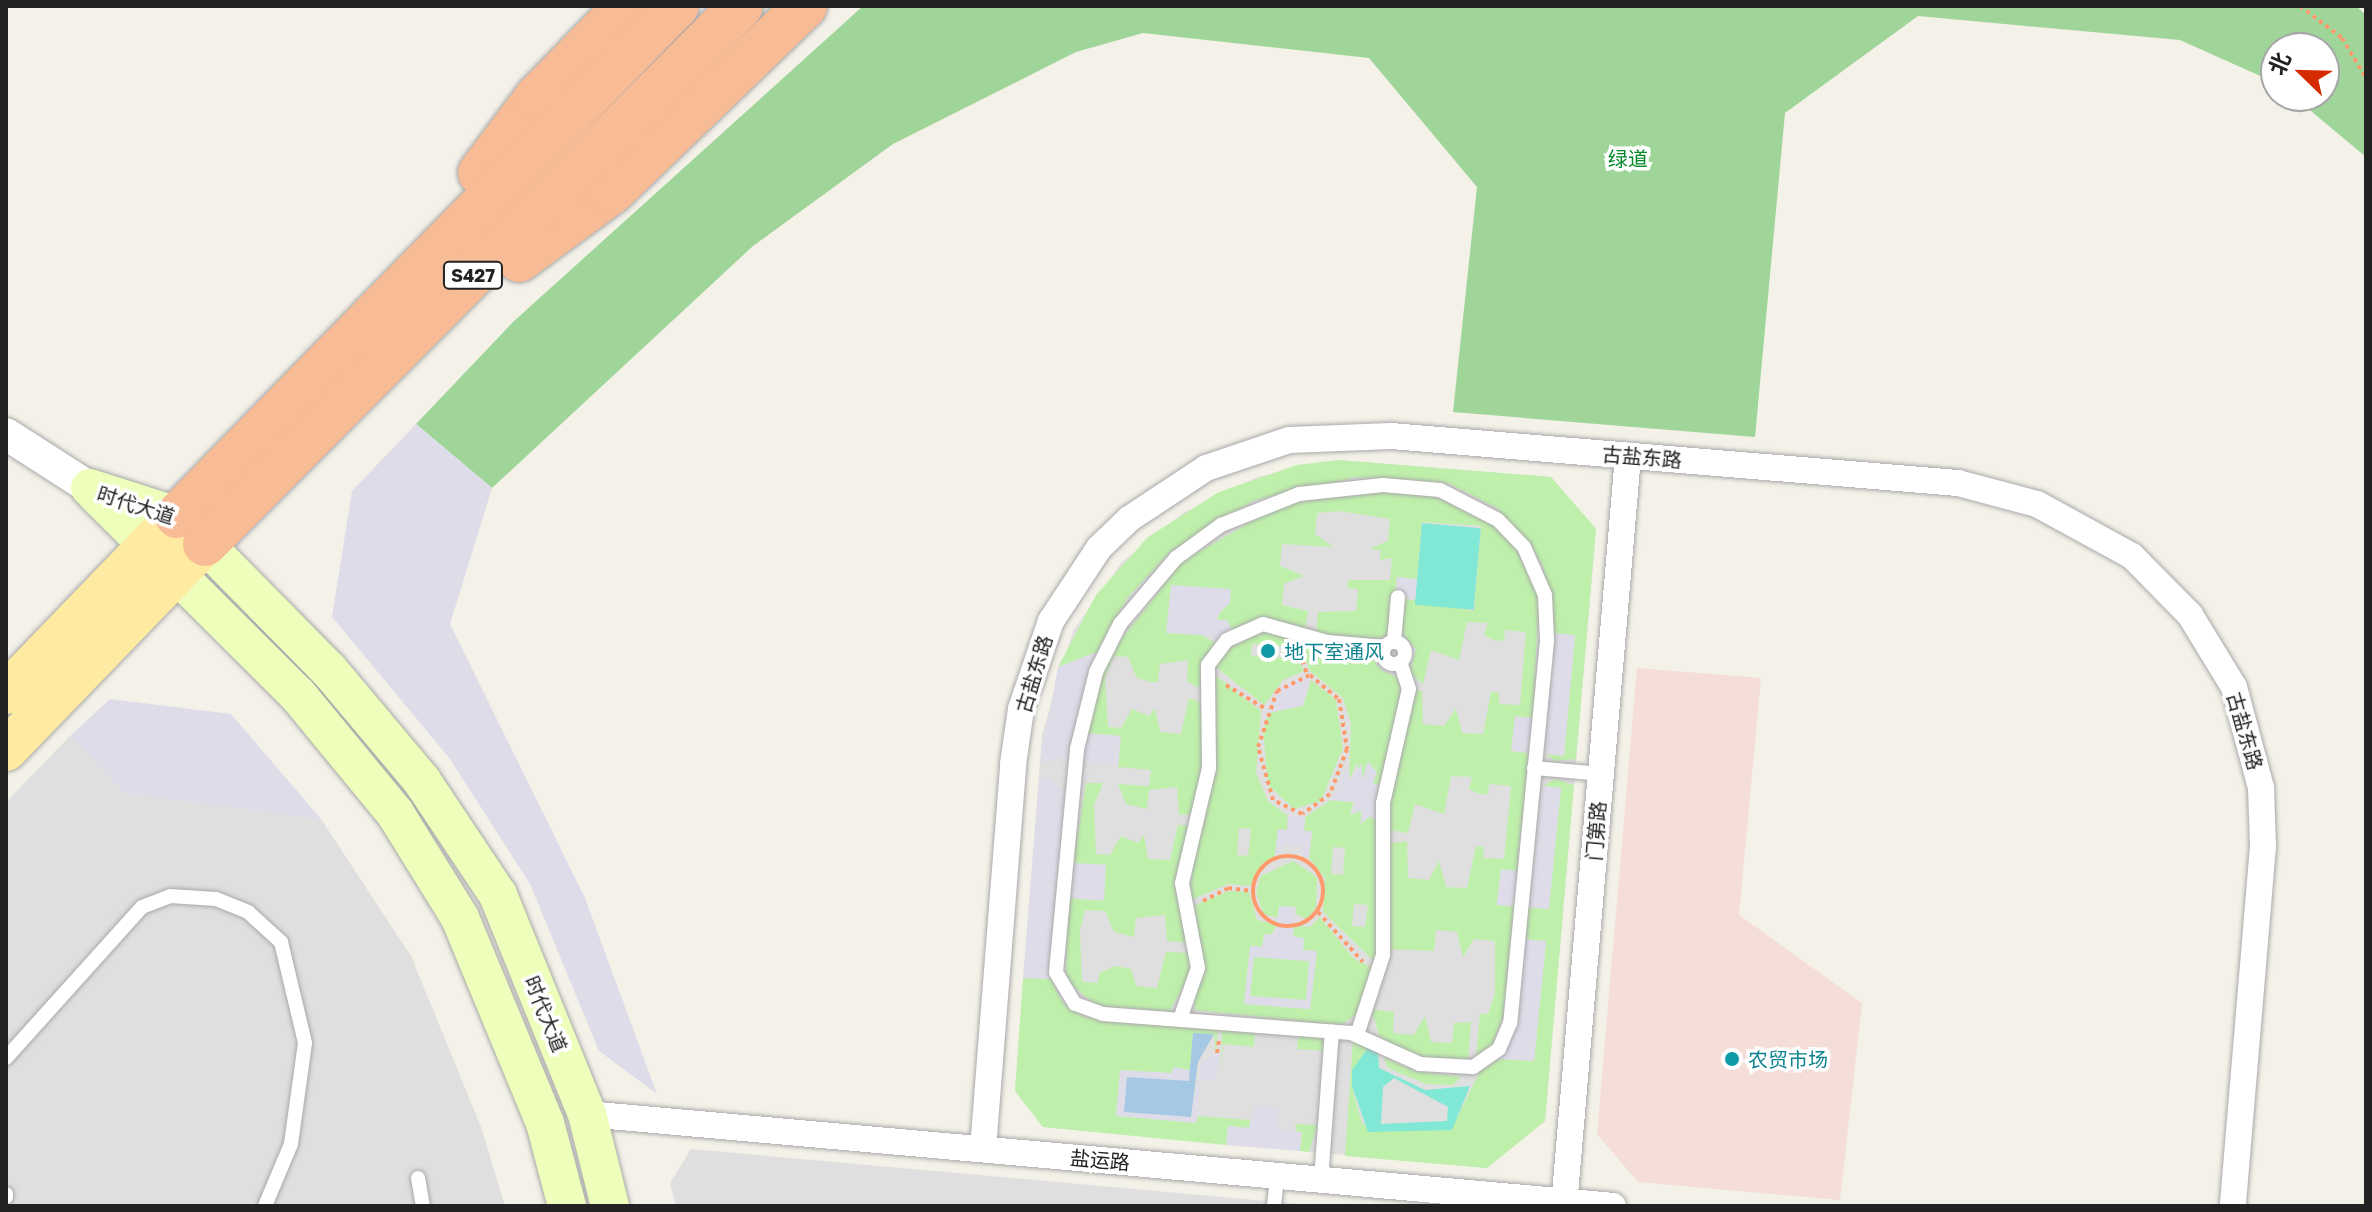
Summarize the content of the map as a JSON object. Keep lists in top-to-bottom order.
{
  "streets": {
    "highway": ["S427"],
    "main road": ["时代大道"],
    "street": ["古盐东路", "门第路", "盐运路"]
  },
  "crossings": [
    ["S427", "时代大道"],
    ["古盐东路", "门第路"],
    ["古盐东路", "盐运路"],
    ["时代大道", "盐运路"],
    ["门第路", "盐运路"]
  ],
  "parks": ["绿道"],
  "places": ["地下室通风", "农贸市场"],
  "north": "top left"
}
